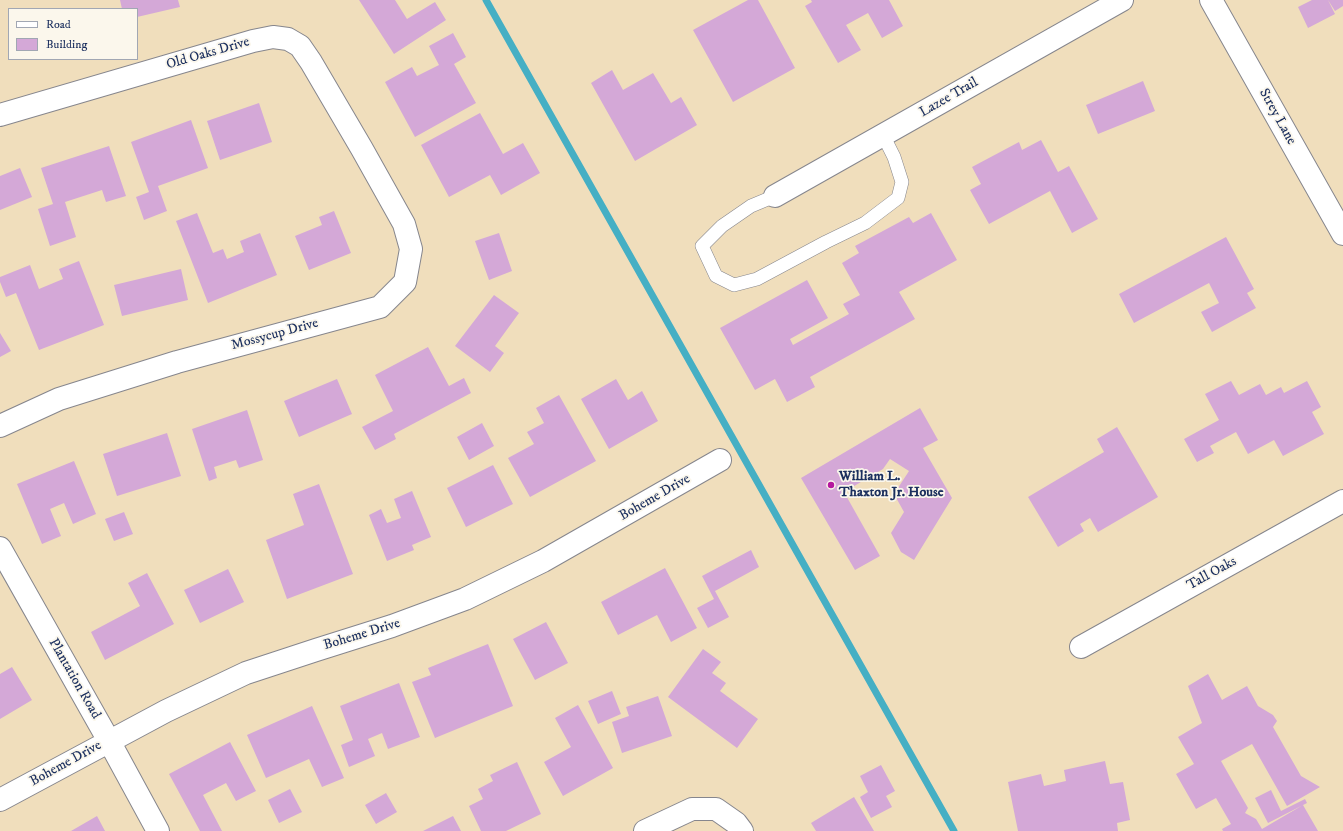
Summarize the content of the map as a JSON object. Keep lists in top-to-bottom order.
{
  "streets": {
    "street": [
      "Old Oaks Drive",
      "Lazee Trail",
      "Strey Lane",
      "Mossycup Drive",
      "Boheme Drive",
      "Tall Oaks",
      "Plantation Road"
    ]
  },
  "crossings": [
    ["Old Oaks Drive", "Mossycup Drive"],
    ["Boheme Drive", "Plantation Road"]
  ],
  "places": ["William L. Thaxton Jr. House"],
  "legend": ["Road", "Building"]
}
